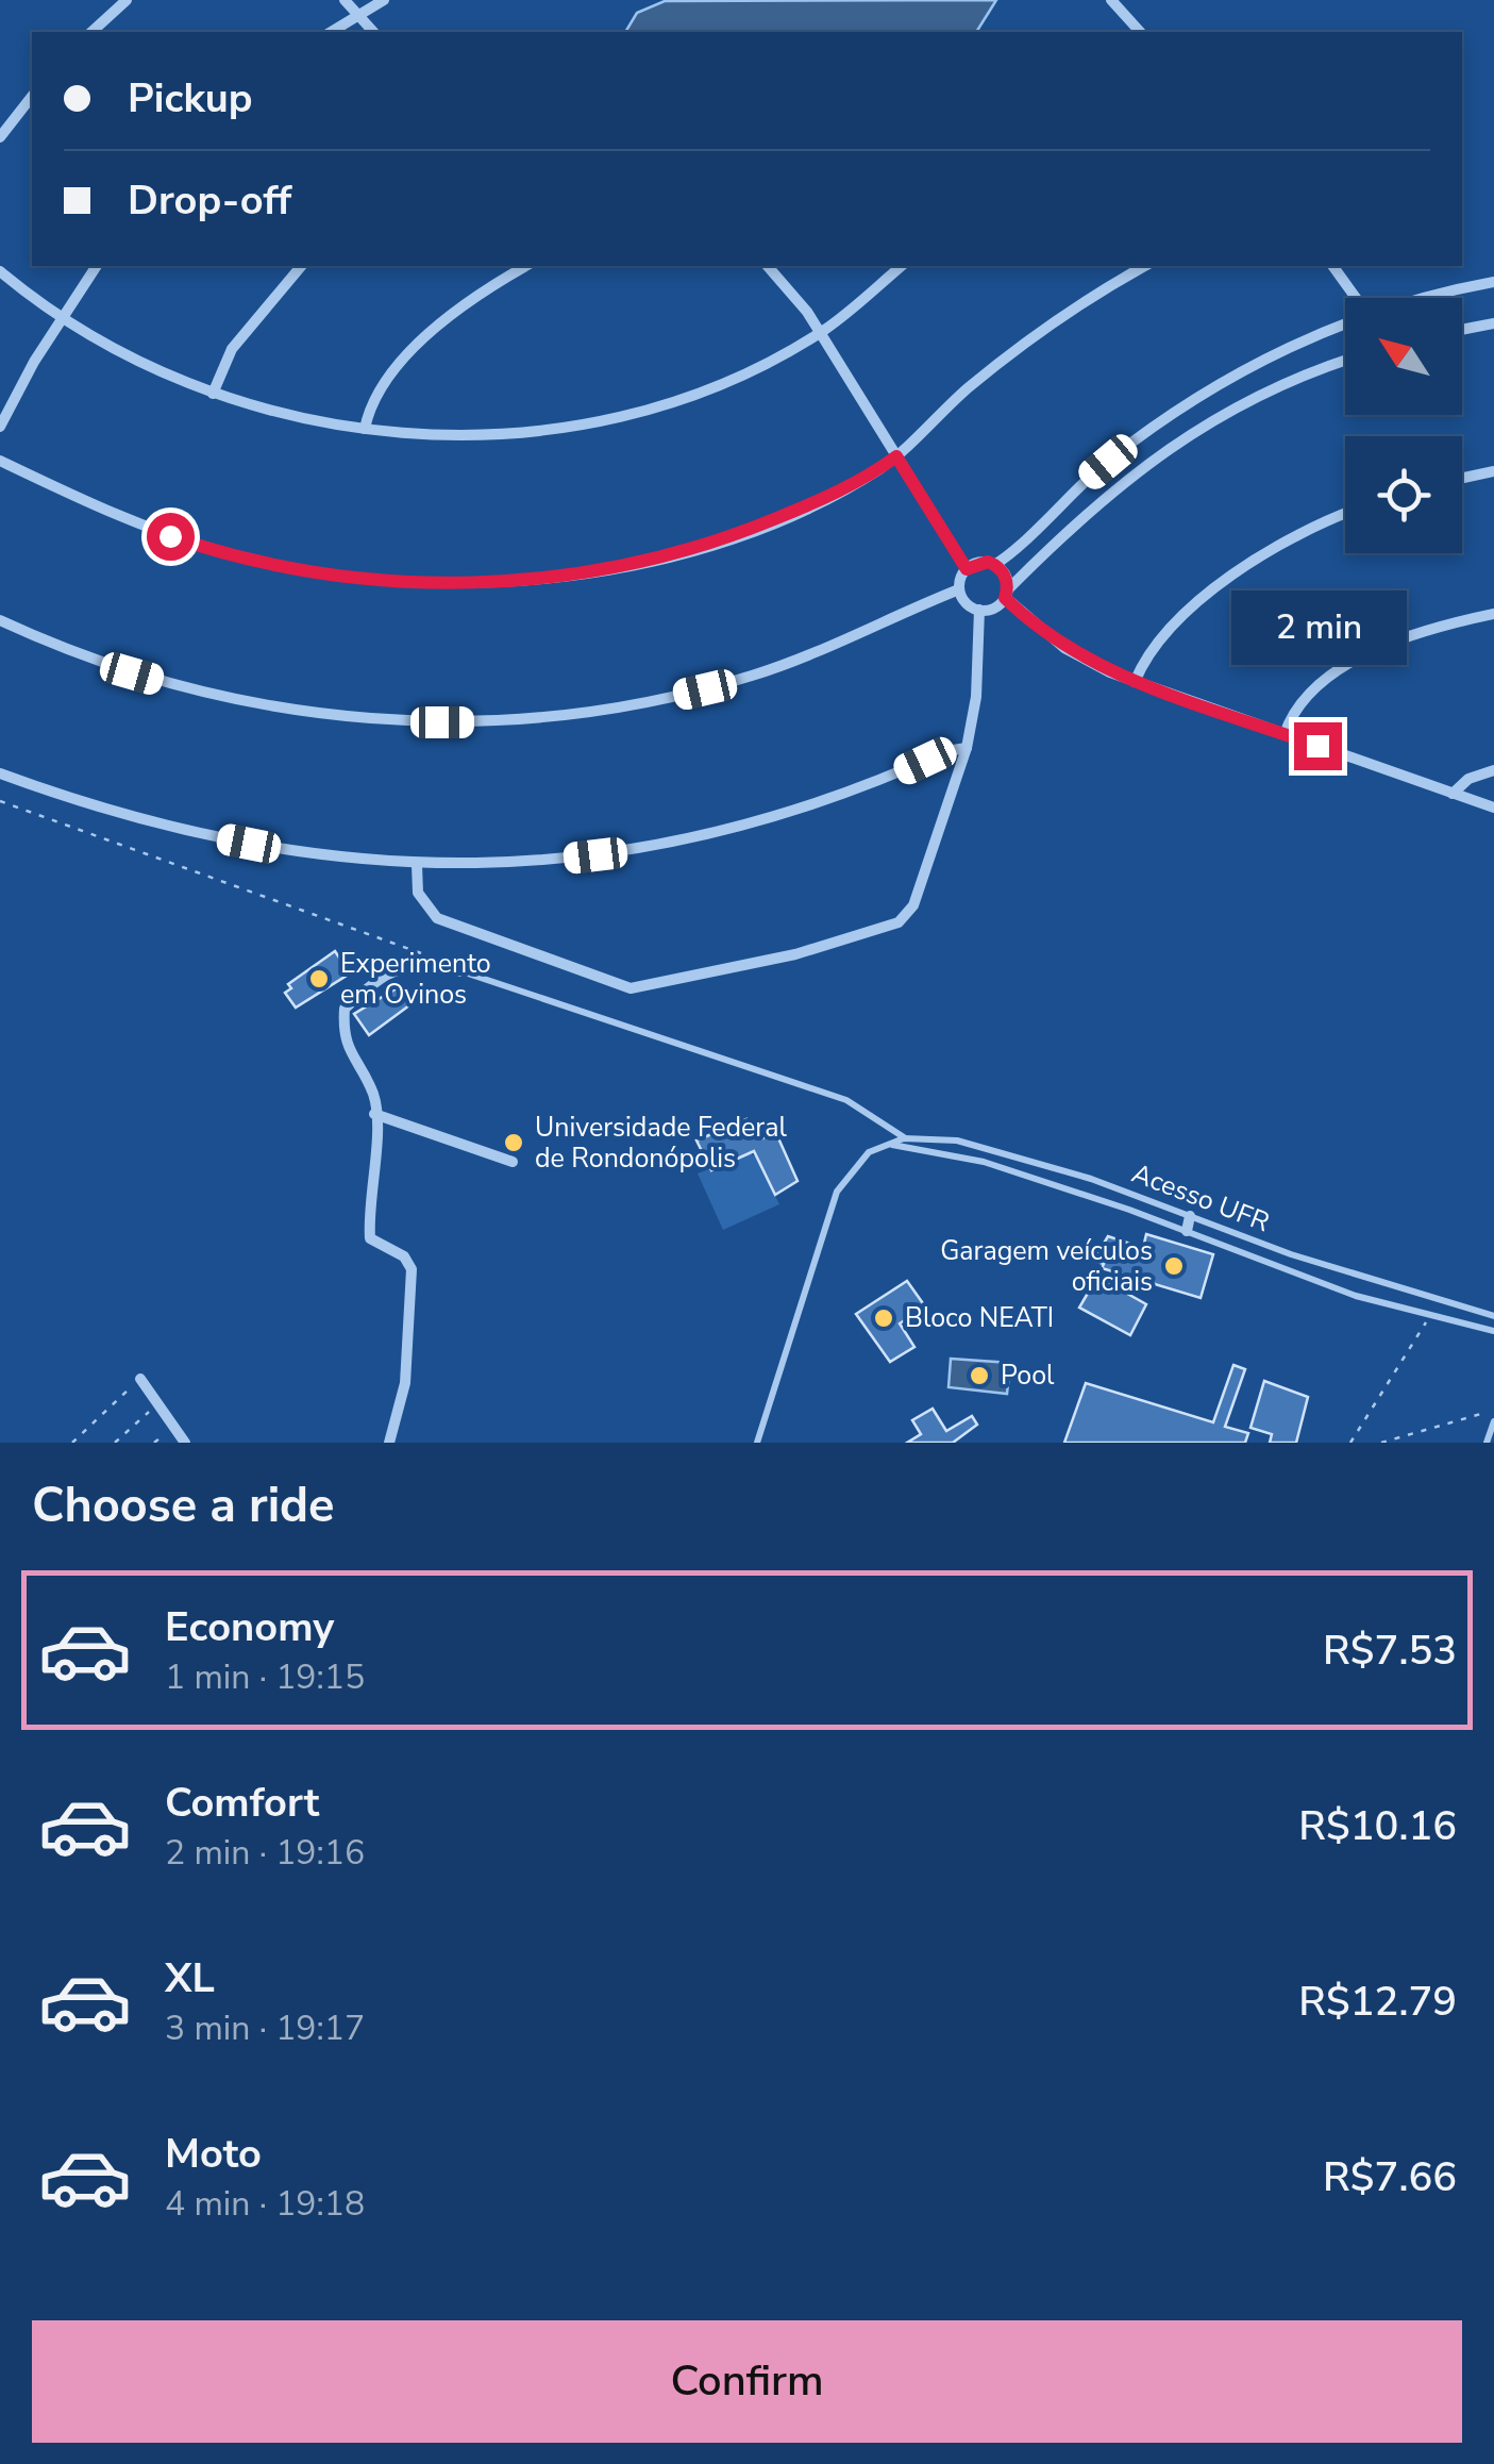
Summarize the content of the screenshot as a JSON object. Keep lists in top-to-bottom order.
{
  "streets": {
    "lane": ["Acesso UFR"]
  },
  "places": [
    "Experimento em Ovinos",
    "Universidade Federal de Rondonópolis",
    "Garagem veículos oficiais",
    "Bloco NEATI",
    "Pool"
  ],
  "north": "top left",
  "page": {
    "banner": ["Pickup", "Drop-off"],
    "bubble": "2 min",
    "heading": "Choose a ride",
    "list": [
      {
        "name": "Economy",
        "note": "1 min · 19:15",
        "value": "R$7.53"
      },
      {
        "name": "Comfort",
        "note": "2 min · 19:16",
        "value": "R$10.16"
      },
      {
        "name": "XL",
        "note": "3 min · 19:17",
        "value": "R$12.79"
      },
      {
        "name": "Moto",
        "note": "4 min · 19:18",
        "value": "R$7.66"
      }
    ],
    "buttons": "Confirm"
  }
}
